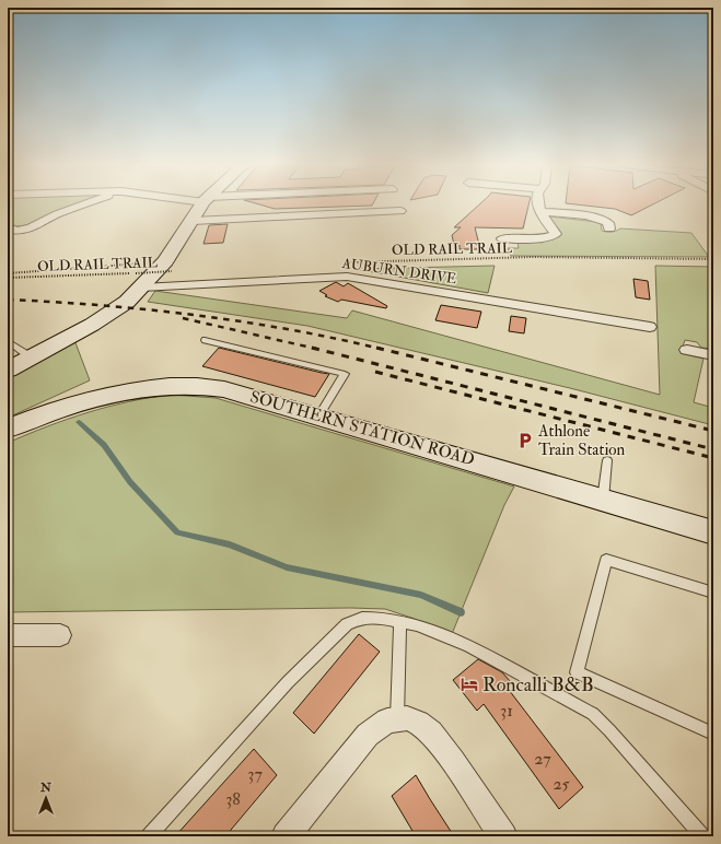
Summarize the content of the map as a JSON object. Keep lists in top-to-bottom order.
{
  "streets": {
    "street": ["AUBURN DRIVE", "SOUTHERN STATION ROAD"],
    "path": ["OLD RAIL TRAIL"]
  },
  "crossings": [
    ["OLD RAIL TRAIL", "AUBURN DRIVE"]
  ],
  "places": {
    "parking": ["Athlone Train Station"],
    "hotel": ["Roncalli B&B"]
  },
  "house_numbers": [
    "31",
    "27",
    "37",
    "25",
    "38"
  ],
  "north": "top"
}
